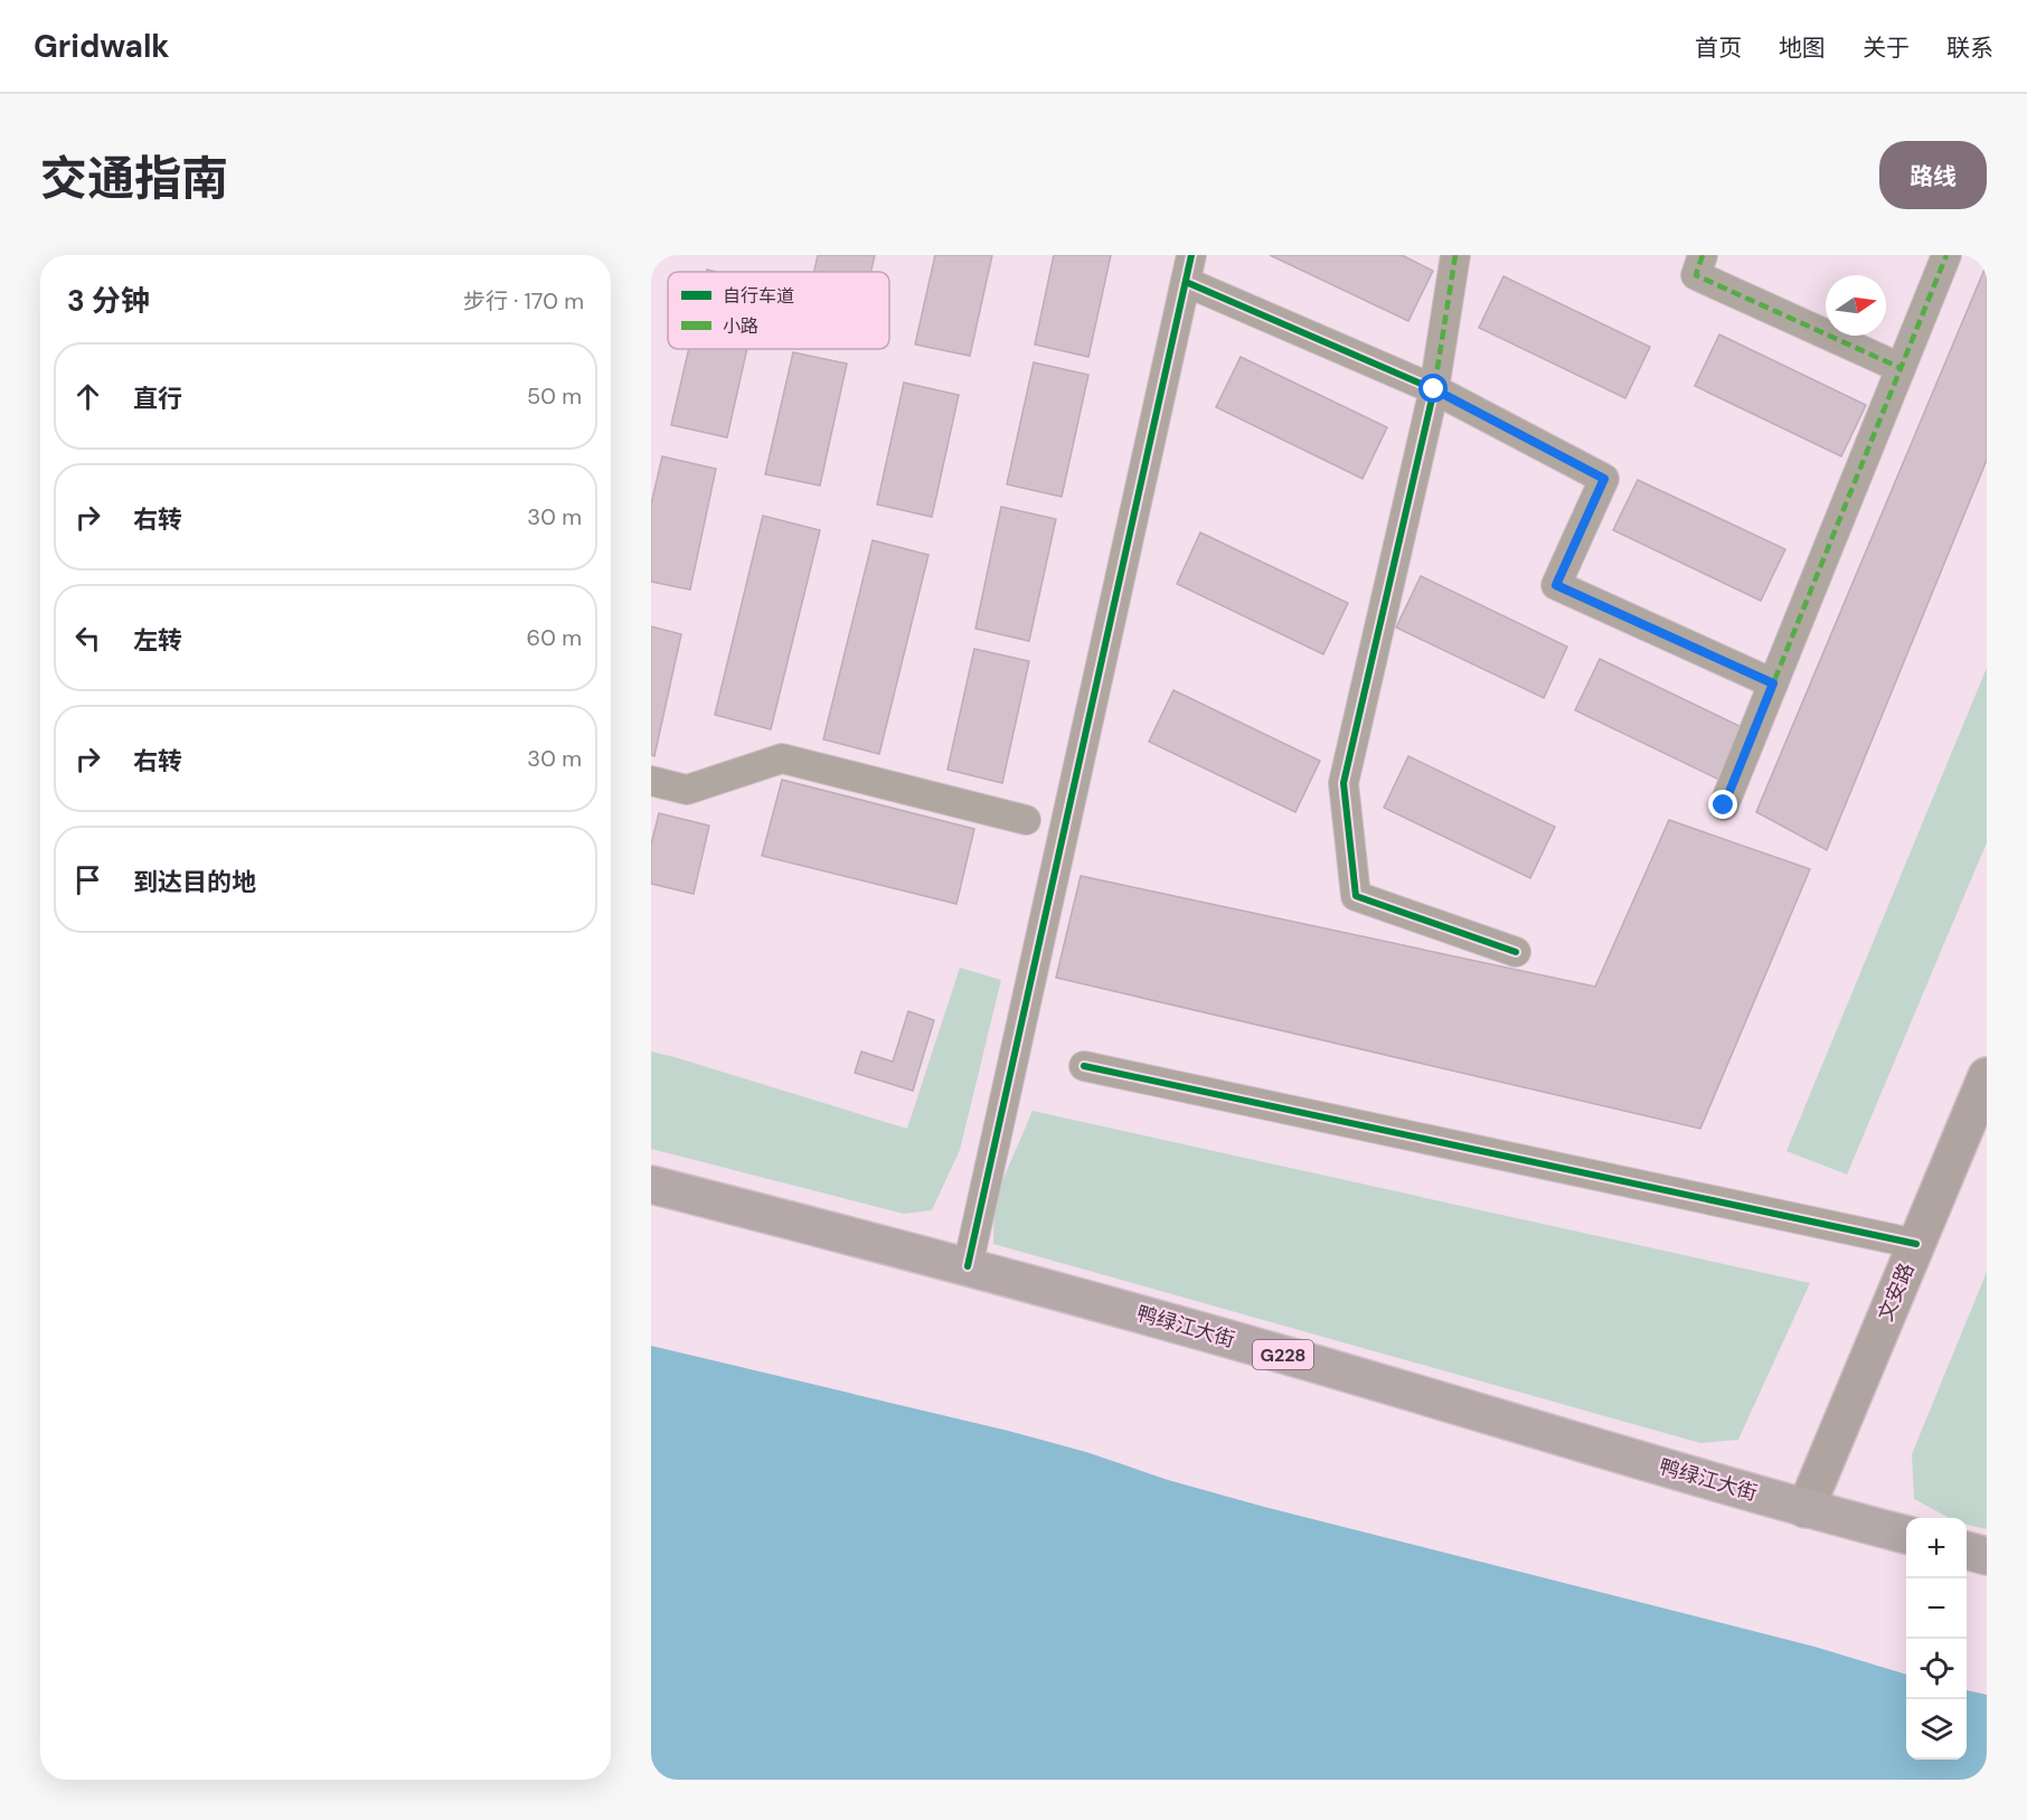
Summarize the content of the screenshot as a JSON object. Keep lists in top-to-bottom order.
{
  "streets": {
    "highway": ["鸭绿江大街", "G228"],
    "main road": ["文安路"]
  },
  "crossings": [
    ["文安路", "鸭绿江大街"]
  ],
  "legend": ["自行车道", "小路"],
  "north": "right",
  "page": {
    "header": "Gridwalk",
    "nav": [
      "首页",
      "地图",
      "关于",
      "联系"
    ],
    "title": "交通指南",
    "buttons": "路线",
    "heading": ["3 分钟", "步行 · 170 m"],
    "list": [
      ["直行", "50 m"],
      ["右转", "30 m"],
      ["左转", "60 m"],
      ["右转", "30 m"],
      "到达目的地"
    ],
    "map_buttons": ["+", "−"]
  }
}
